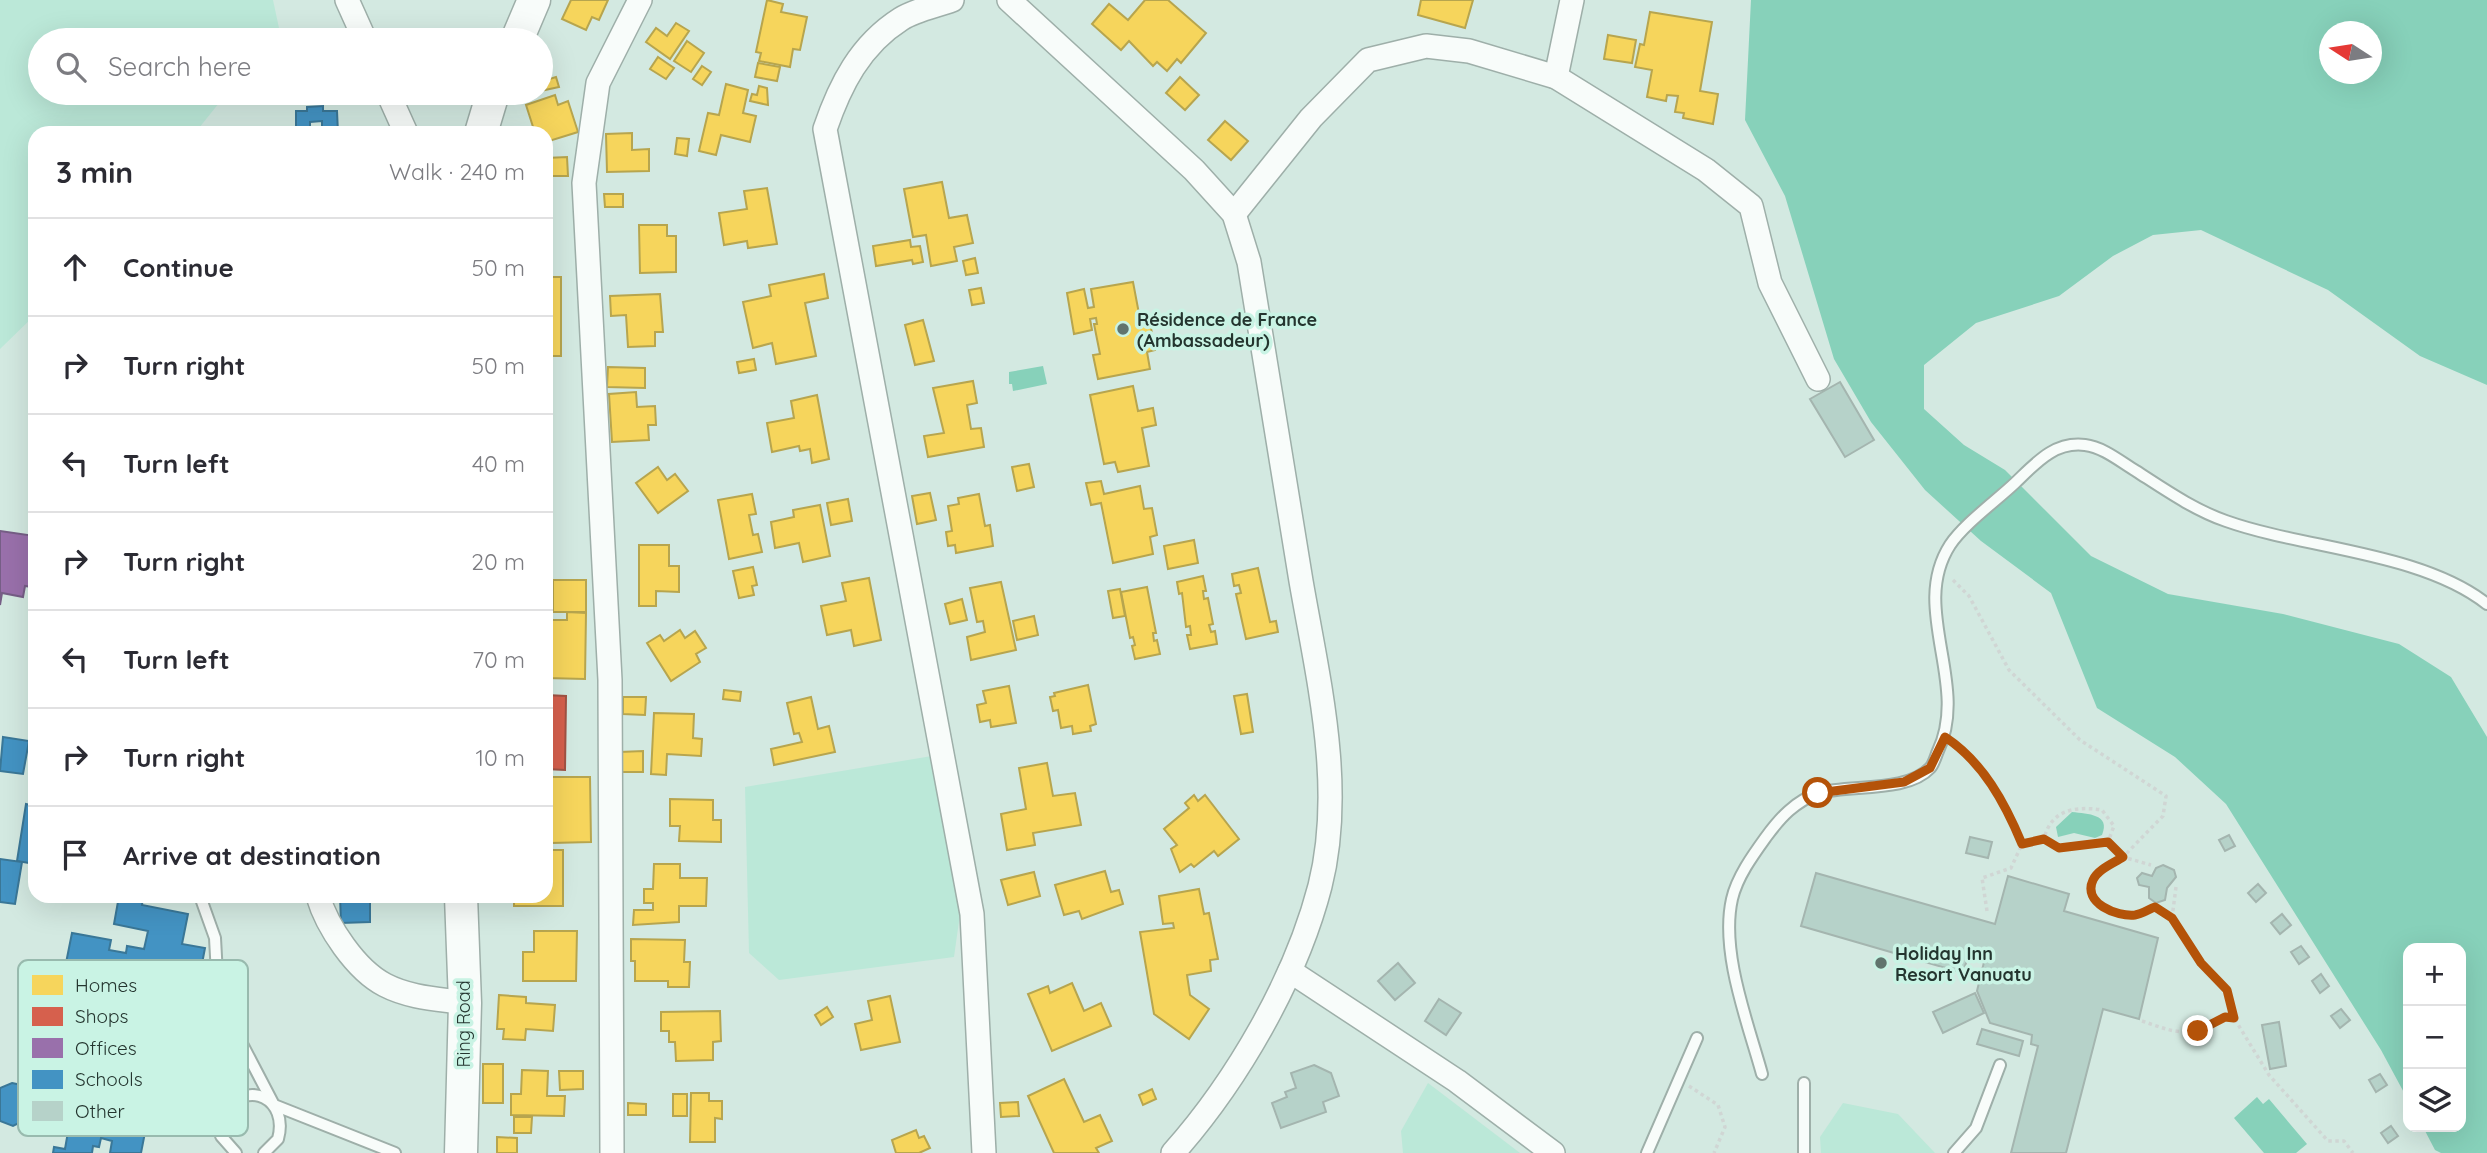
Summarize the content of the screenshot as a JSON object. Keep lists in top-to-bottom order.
{
  "streets": {
    "main road": ["Ring Road"]
  },
  "places": ["Résidence de France (Ambassadeur)", "Holiday Inn Resort Vanuatu"],
  "legend": [
    "Homes",
    "Shops",
    "Offices",
    "Schools",
    "Other"
  ],
  "north": "left",
  "page": {
    "search": "Search here",
    "heading": ["3 min", "Walk · 240 m"],
    "list": [
      ["Continue", "50 m"],
      ["Turn right", "50 m"],
      ["Turn left", "40 m"],
      ["Turn right", "20 m"],
      ["Turn left", "70 m"],
      ["Turn right", "10 m"],
      "Arrive at destination"
    ],
    "map_buttons": ["+", "−"]
  }
}
